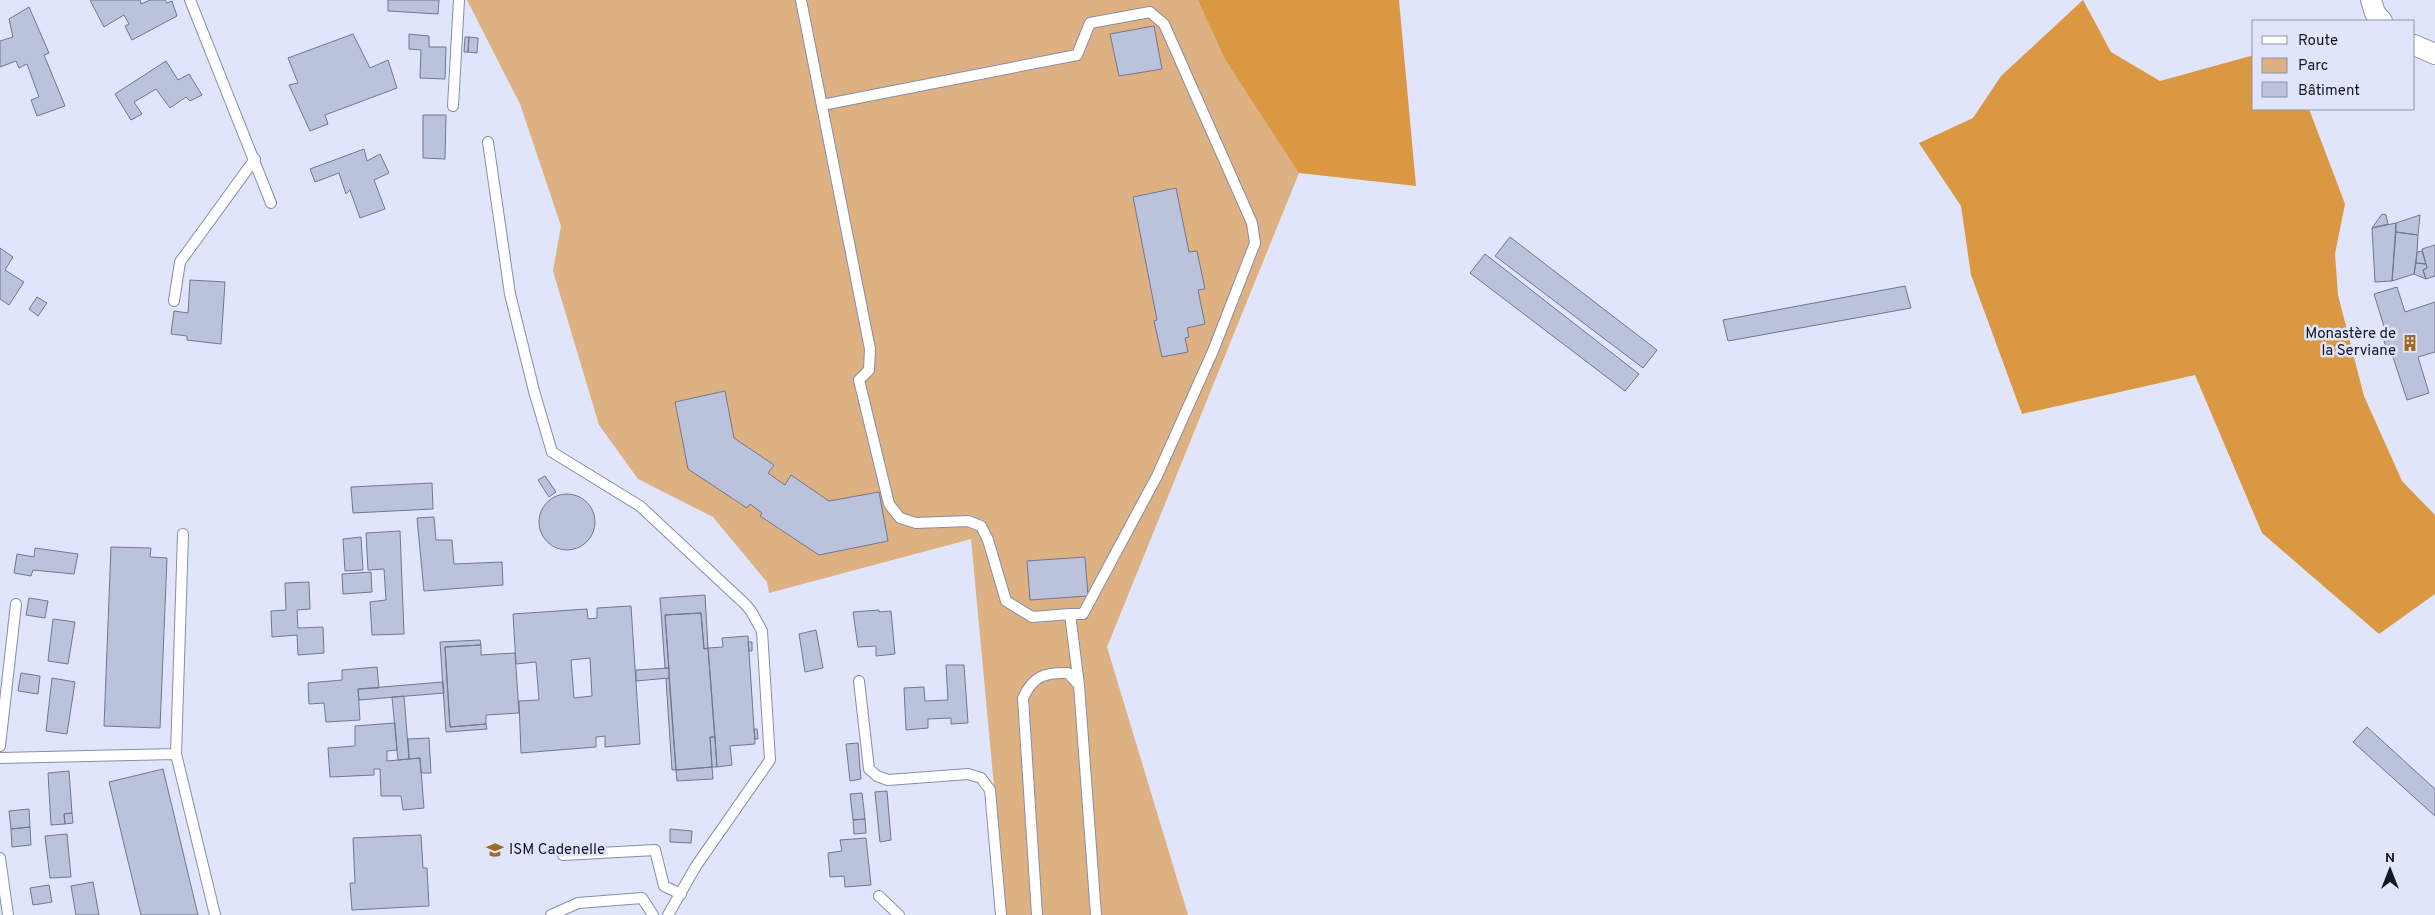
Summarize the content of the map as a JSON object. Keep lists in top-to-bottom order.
{
  "places": {
    "building": ["Monastère de la Serviane"],
    "school or university": ["ISM Cadenelle"]
  },
  "legend": ["Route", "Parc", "Bâtiment"],
  "north": "top"
}
